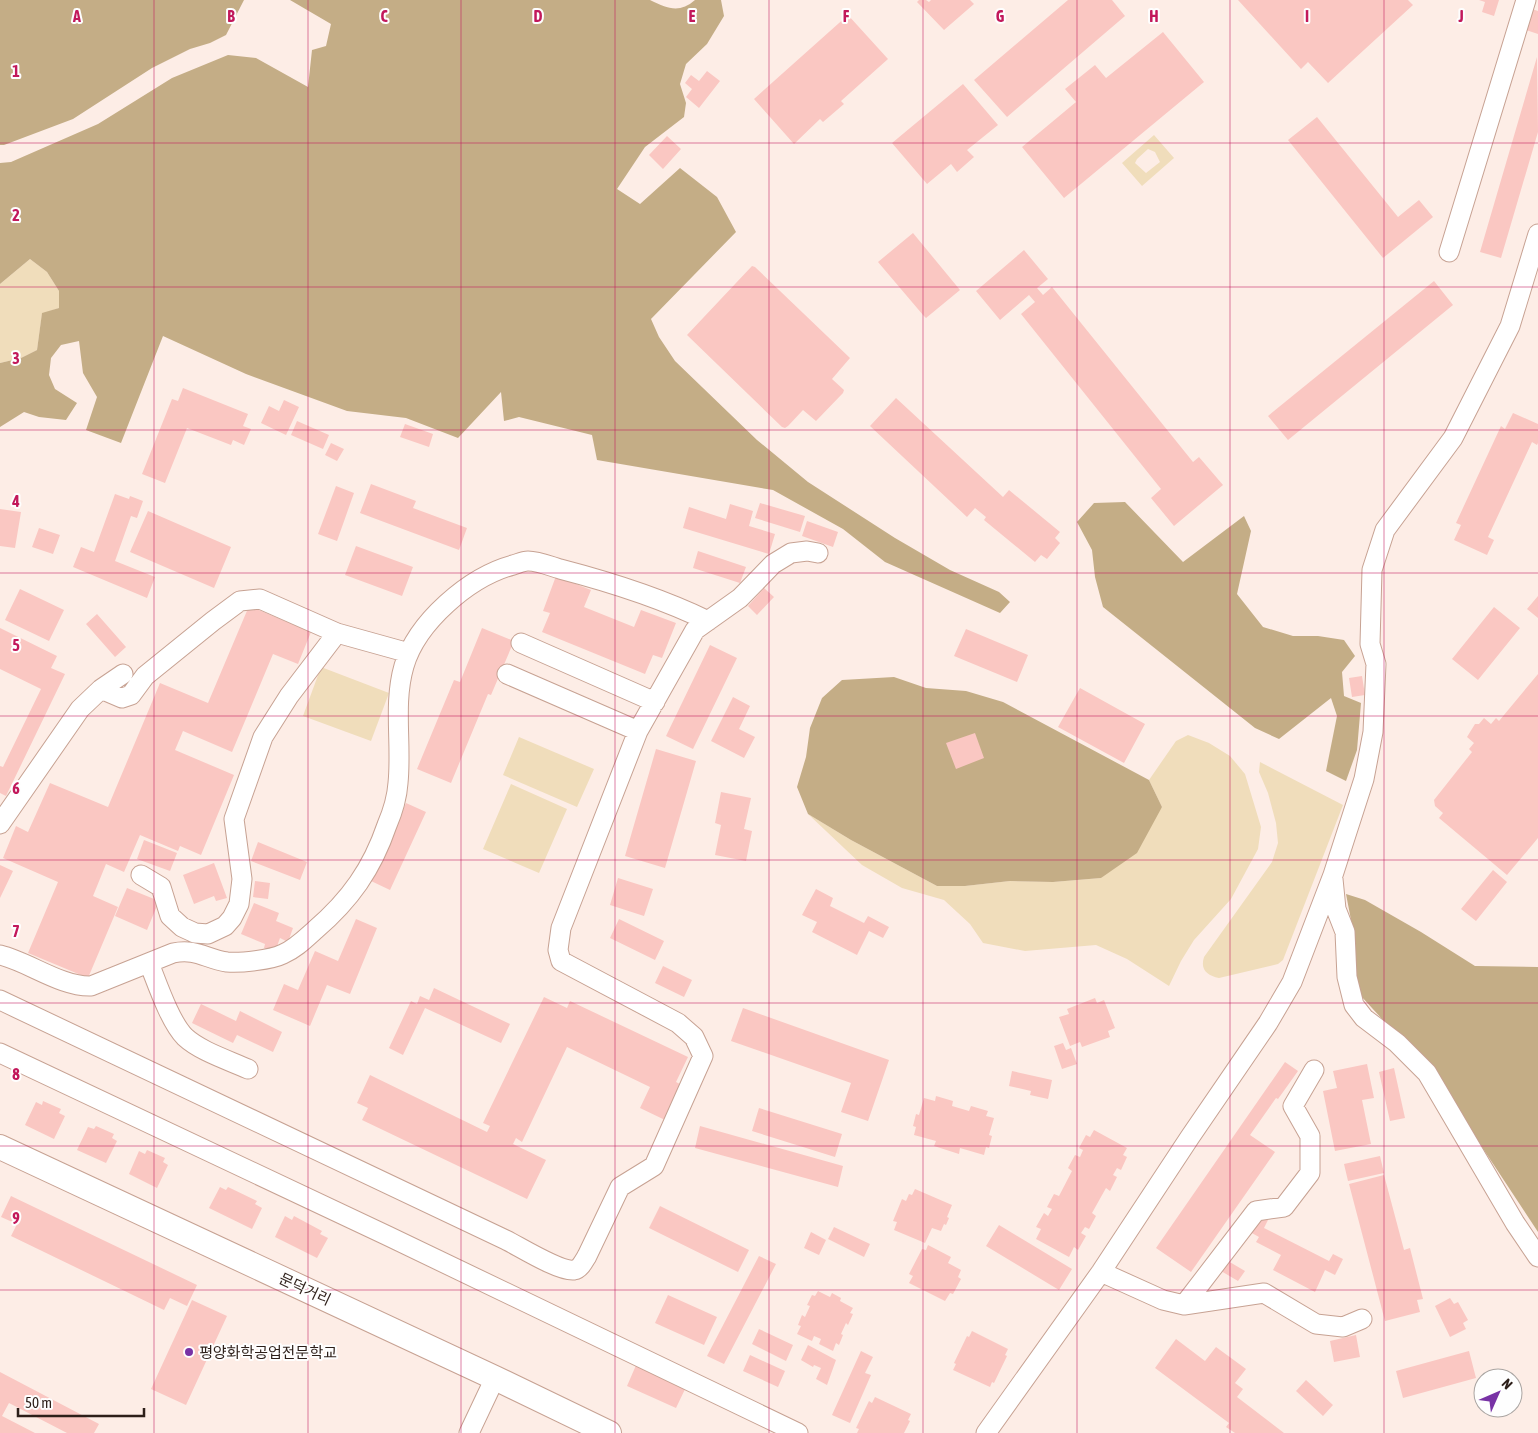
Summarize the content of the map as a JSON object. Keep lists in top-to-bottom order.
{
  "streets": {
    "main road": ["문덕거리"]
  },
  "places": ["평양화학공업전문학교"],
  "scale_bar": "50 m",
  "north": "top right",
  "grid": {
    "columns": [
      "A",
      "B",
      "C",
      "D",
      "E",
      "F",
      "G",
      "H",
      "I",
      "J"
    ],
    "rows": [
      "1",
      "2",
      "3",
      "4",
      "5",
      "6",
      "7",
      "8",
      "9"
    ]
  }
}
